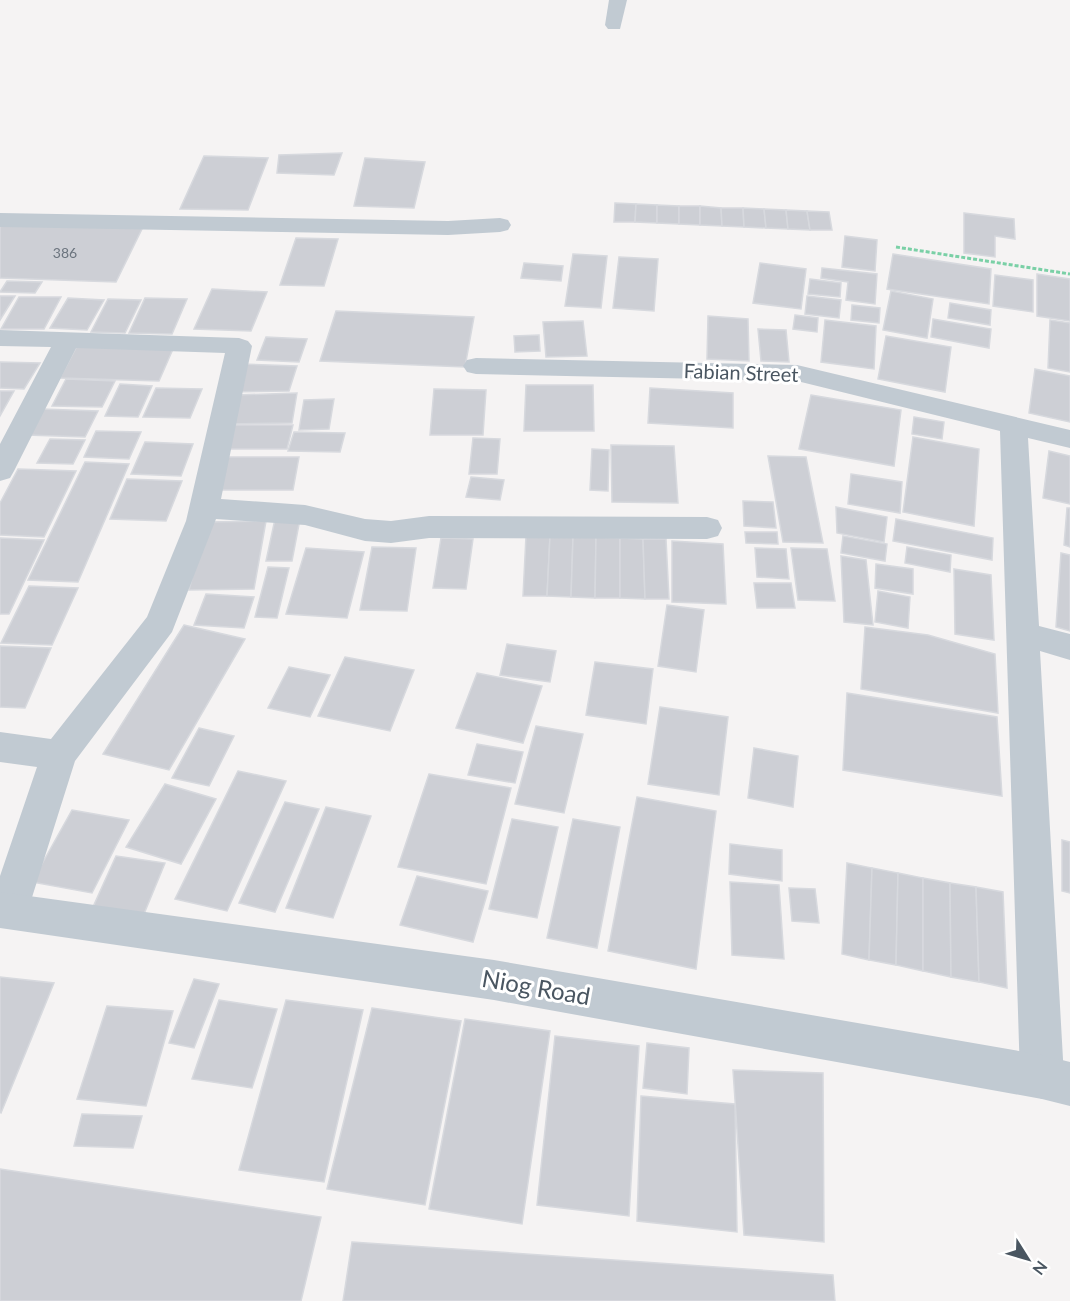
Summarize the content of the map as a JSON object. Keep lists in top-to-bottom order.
{
  "streets": {
    "street": ["Fabian Street", "Niog Road"]
  },
  "house_numbers": ["386"],
  "north": "bottom right"
}
